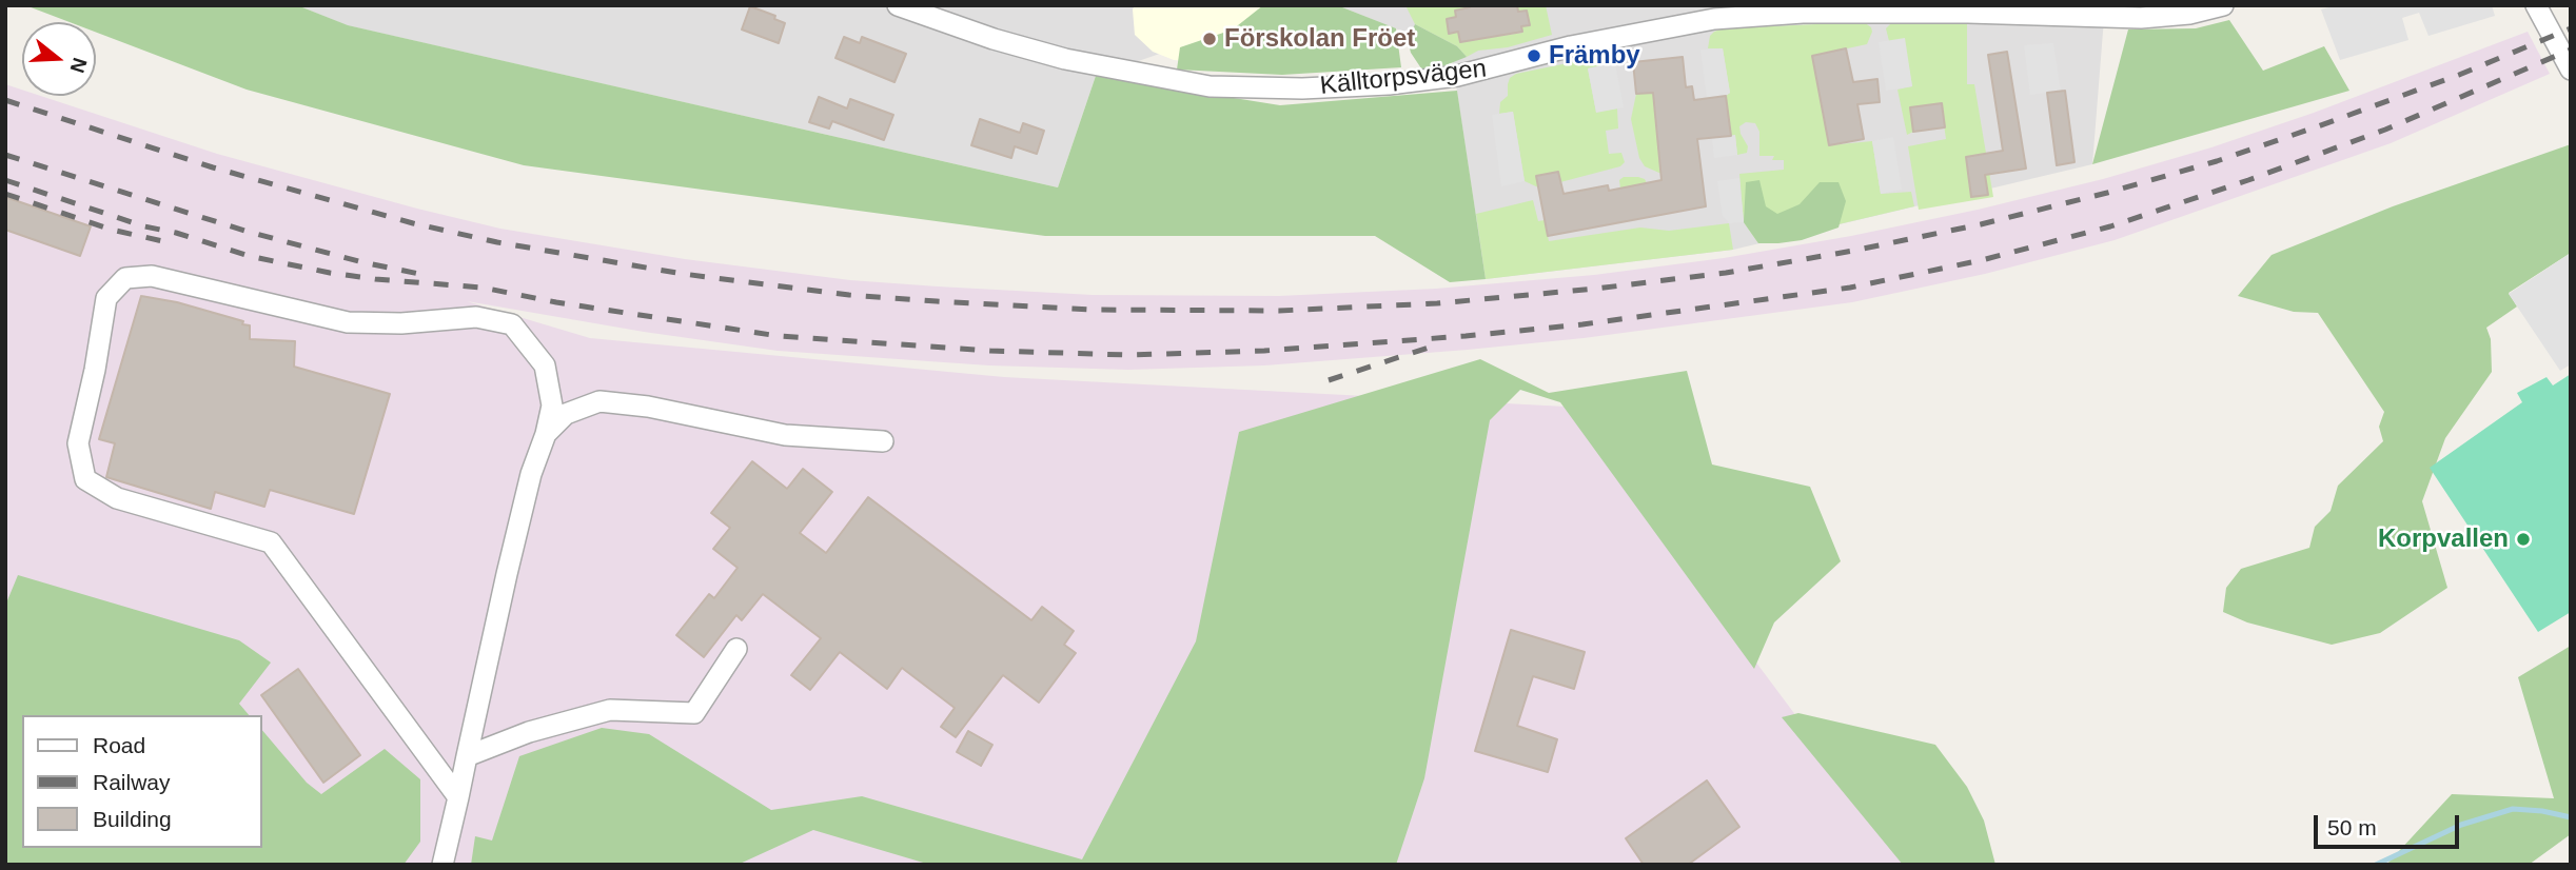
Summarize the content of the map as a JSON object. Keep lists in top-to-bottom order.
{
  "streets": {
    "street": ["Källtorpsvägen"]
  },
  "places": ["Förskolan Fröet", "Främby", "Korpvallen"],
  "legend": ["Road", "Railway", "Building"],
  "scale_bar": "50 m",
  "north": "right"
}
